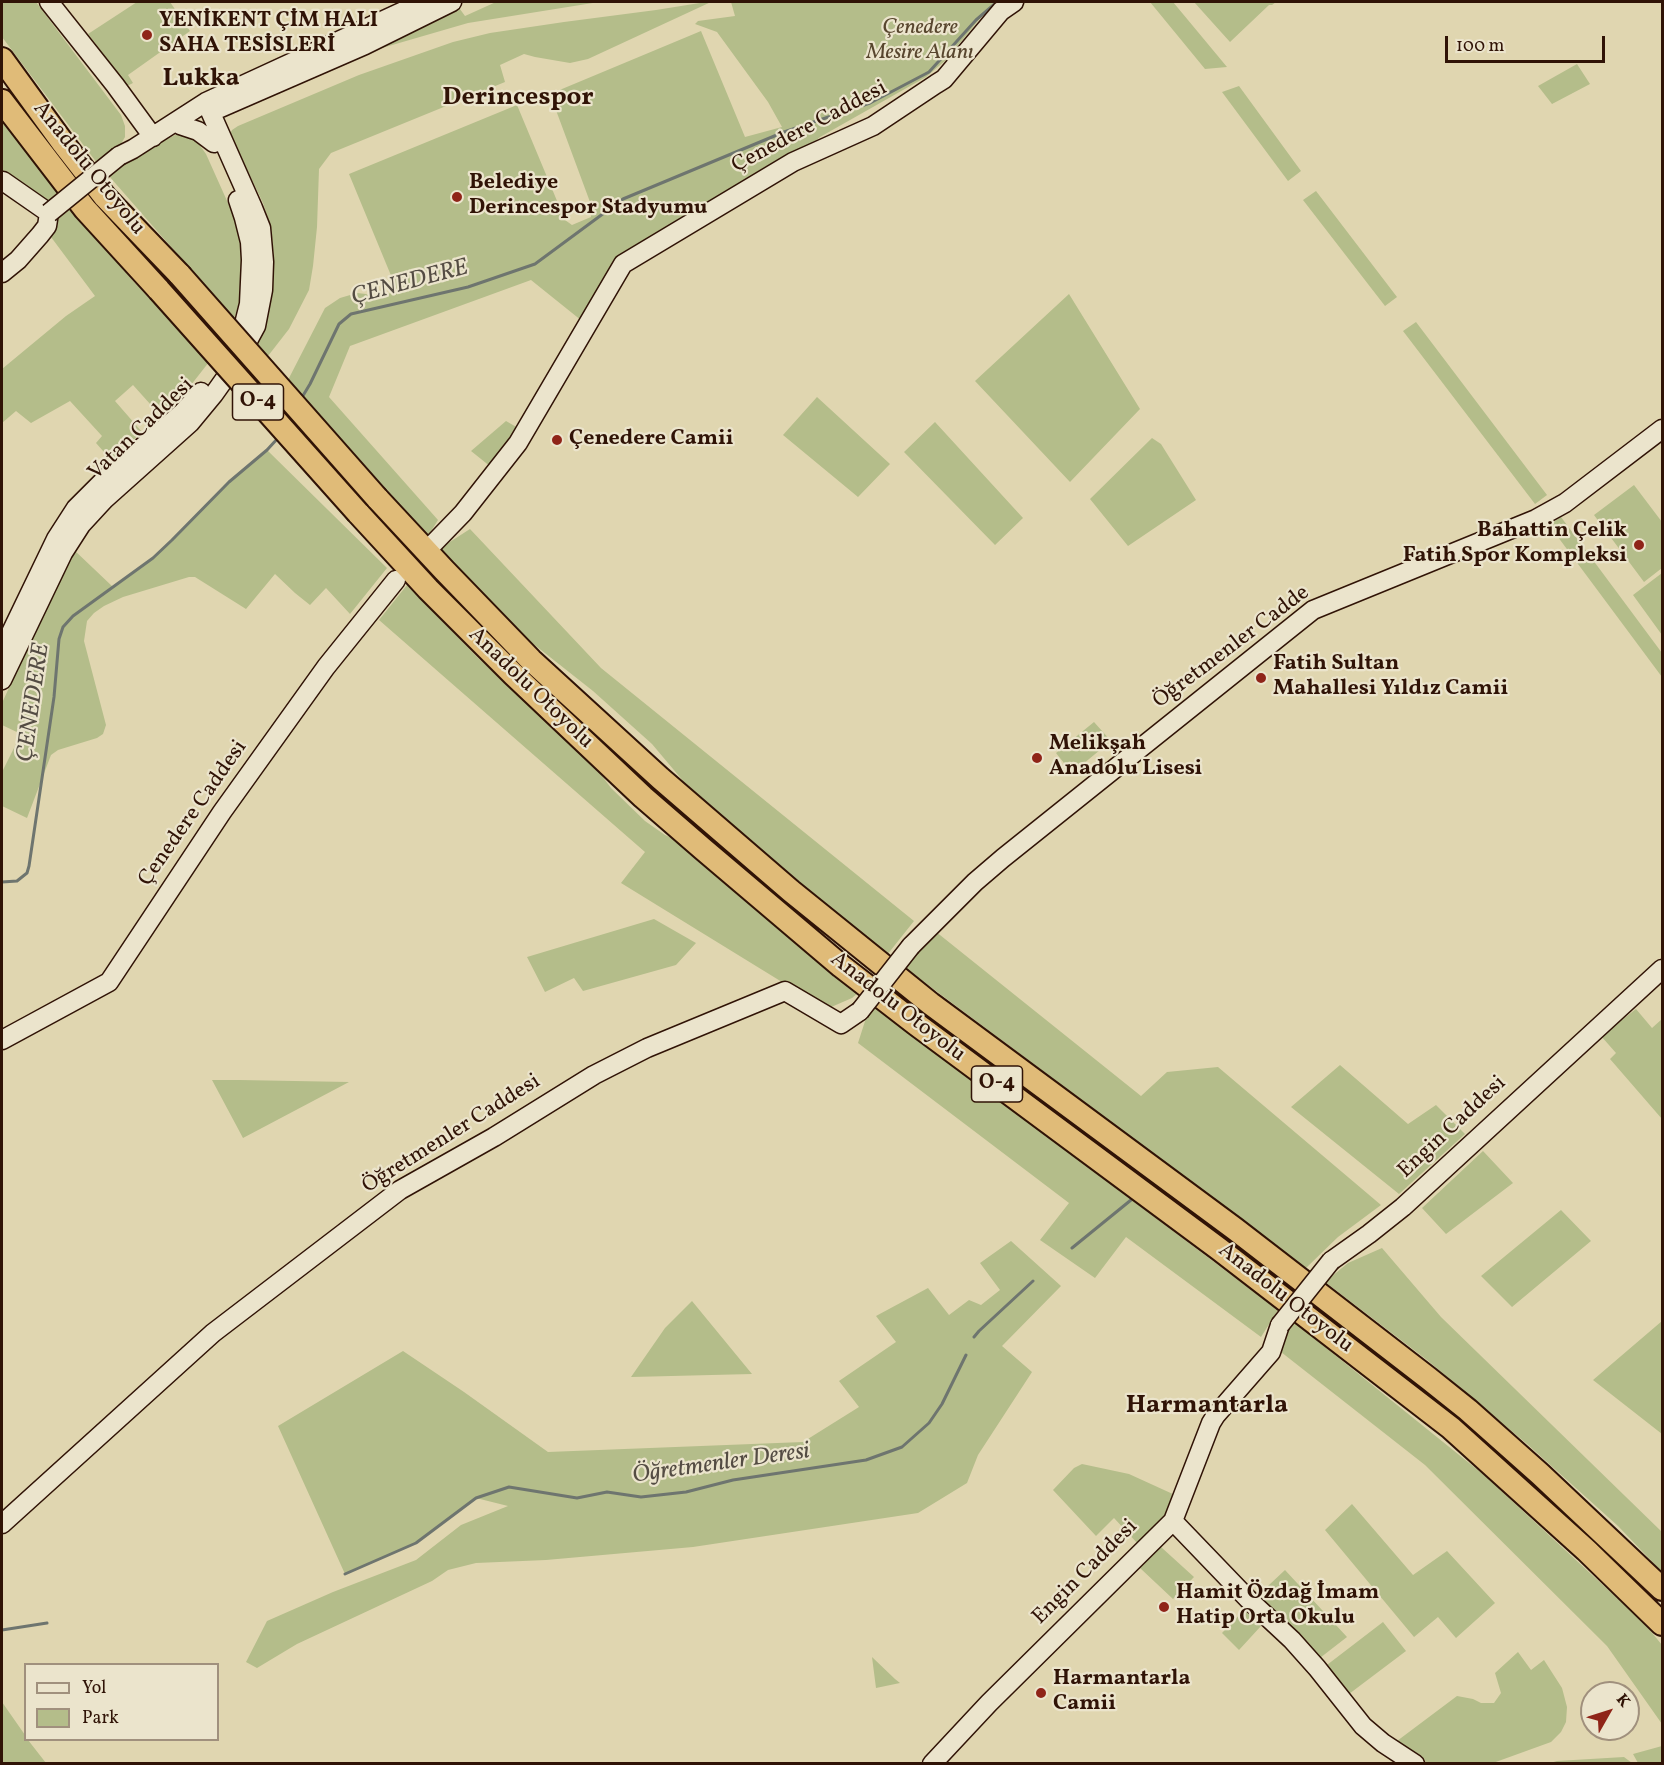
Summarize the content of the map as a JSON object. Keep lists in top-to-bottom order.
{
  "streets": {
    "highway": ["Anadolu Otoyolu", "O-4"],
    "street": [
      "Çenedere Caddesi",
      "Vatan Caddesi",
      "Öğretmenler Cadde",
      "Engin Caddesi",
      "Öğretmenler Caddesi"
    ]
  },
  "crossings": [
    ["Öğretmenler Cadde", "Öğretmenler Caddesi"]
  ],
  "districts": ["Lukka", "Derincespor", "Harmantarla"],
  "water": ["ÇENEDERE", "Öğretmenler Deresi"],
  "parks": ["Çenedere Mesire Alanı"],
  "places": [
    "YENİKENT ÇİM HALI SAHA TESİSLERİ",
    "Belediye Derincespor Stadyumu",
    "Çenedere Camii",
    "Bahattin Çelik Fatih Spor Kompleksi",
    "Fatih Sultan Mahallesi Yıldız Camii",
    "Melikşah Anadolu Lisesi",
    "Hamit Özdağ İmam Hatip Orta Okulu",
    "Harmantarla Camii"
  ],
  "legend": ["Yol", "Park"],
  "scale_bar": "100 m",
  "north": "top right"
}
